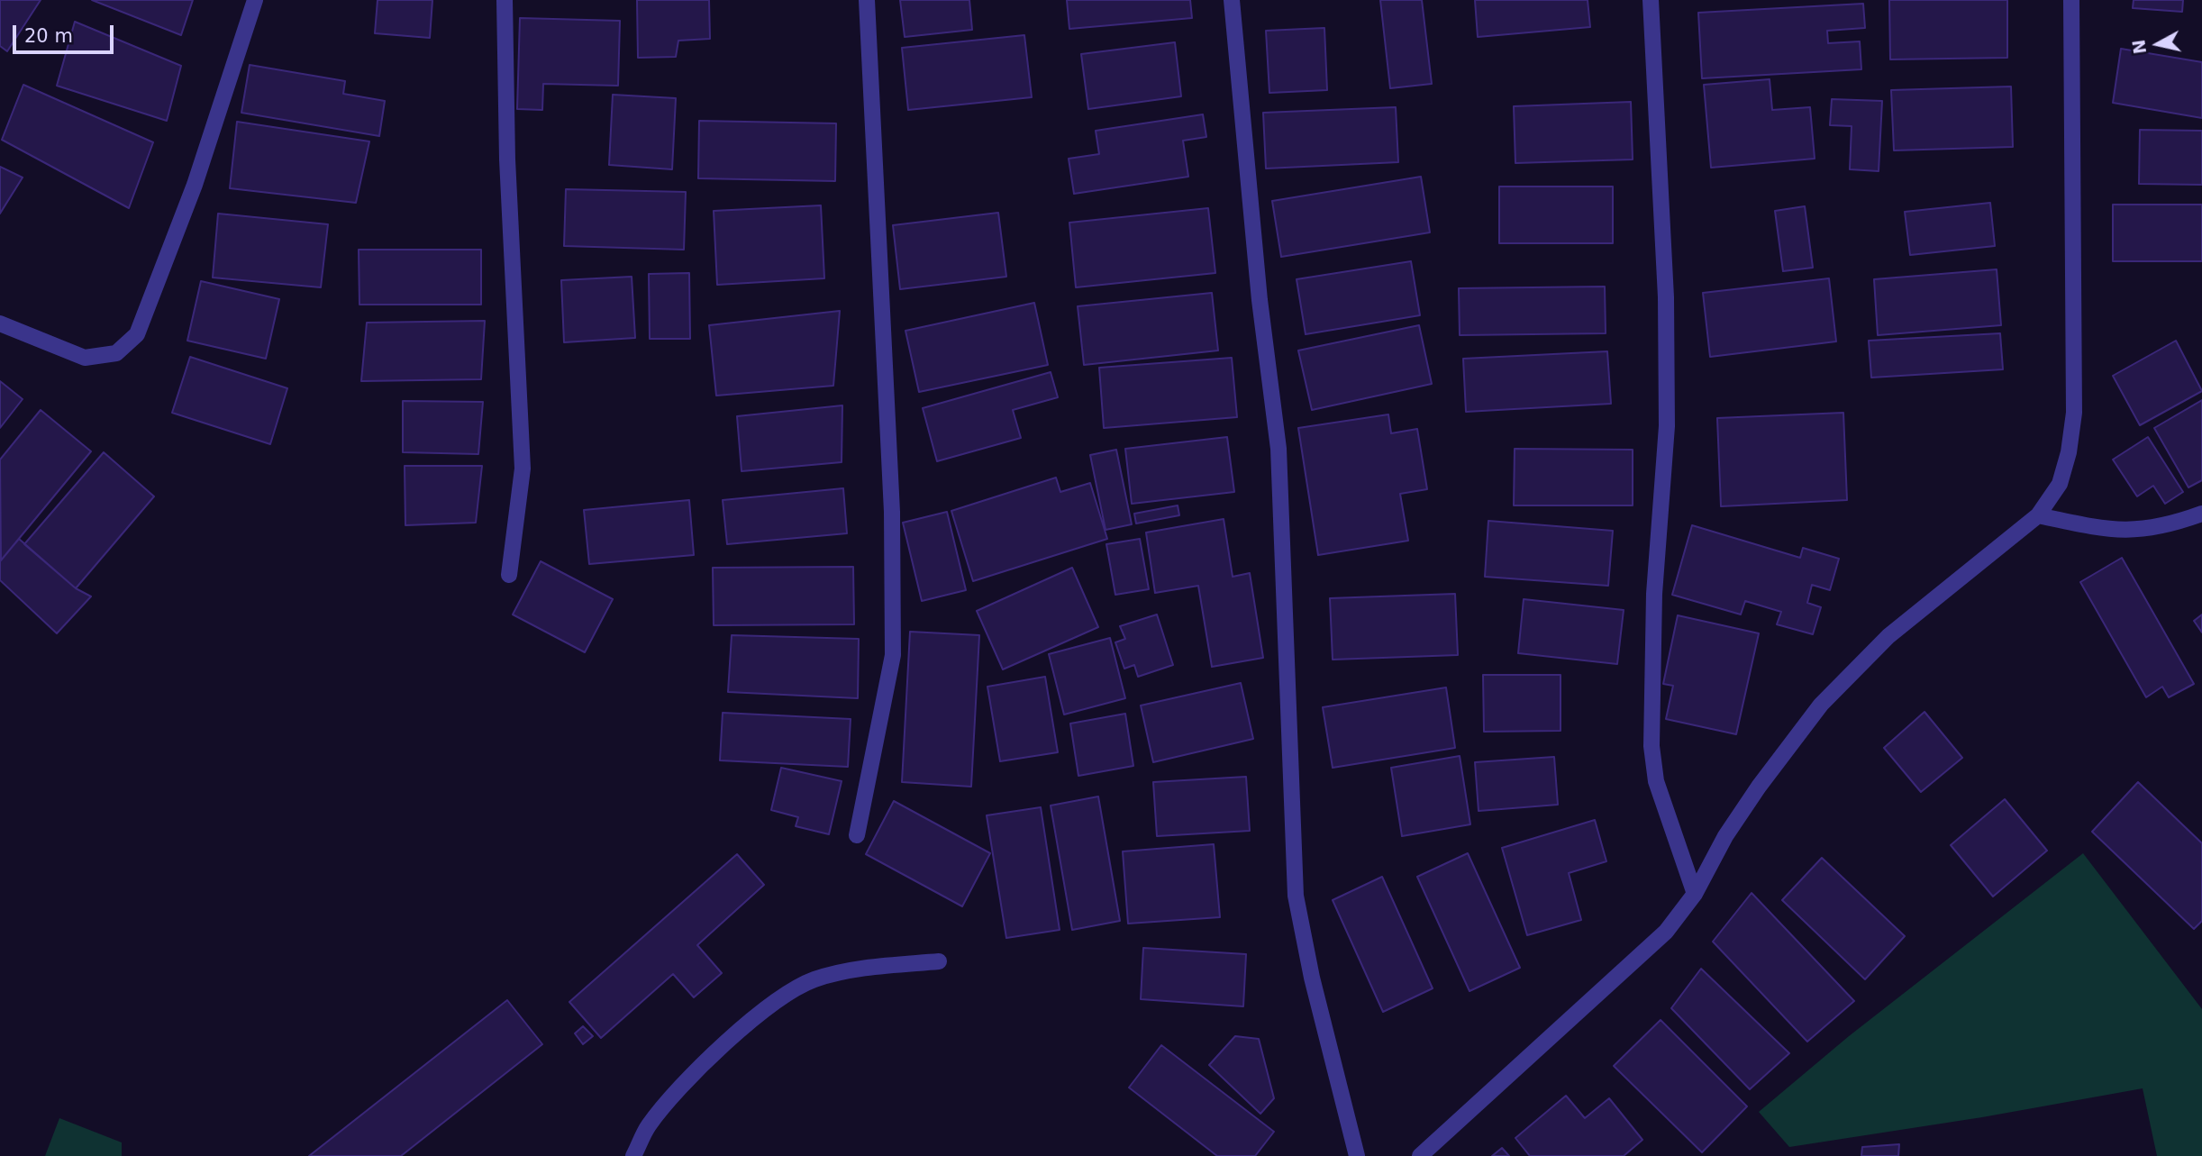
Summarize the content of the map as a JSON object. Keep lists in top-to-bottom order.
{
  "scale_bar": "20 m",
  "north": "left"
}
